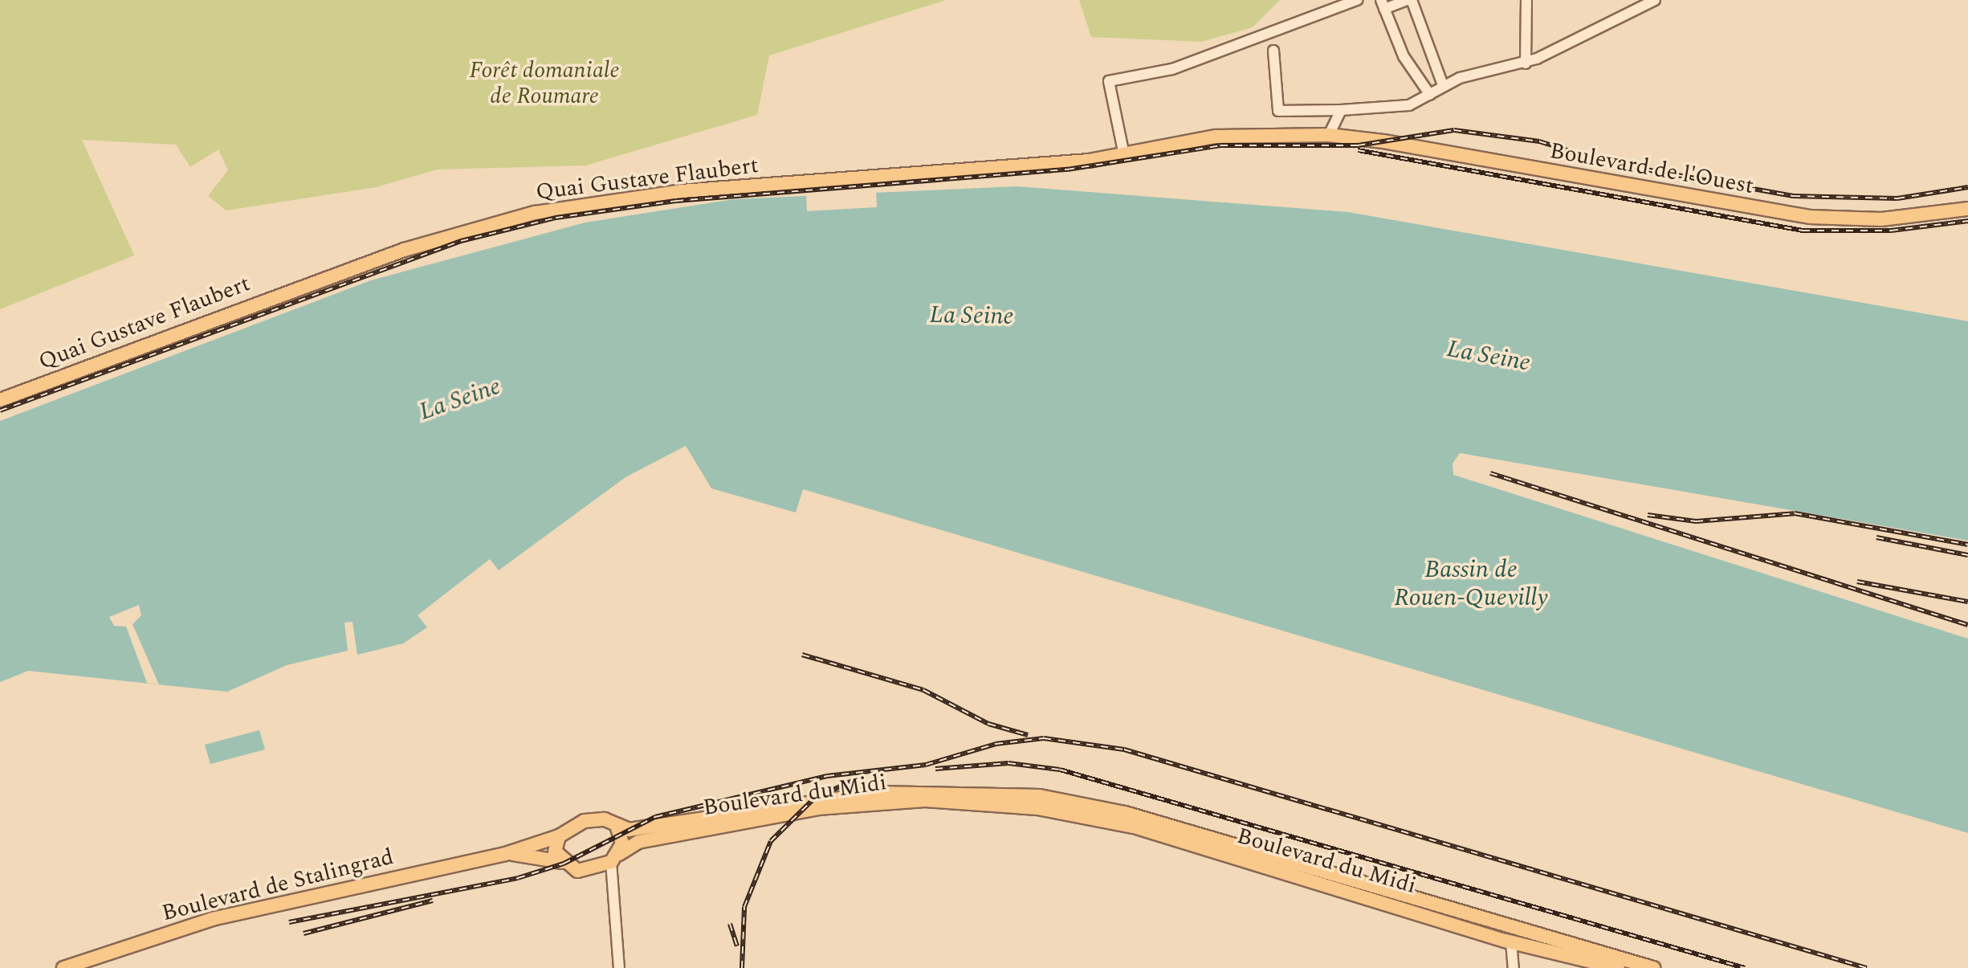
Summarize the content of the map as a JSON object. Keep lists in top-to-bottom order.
{
  "streets": {
    "main road": [
      "Boulevard de l'Ouest",
      "Quai Gustave Flaubert",
      "Boulevard du Midi",
      "Boulevard de Stalingrad"
    ]
  },
  "crossings": [
    ["Boulevard de l'Ouest", "Quai Gustave Flaubert"],
    ["Boulevard du Midi", "Boulevard de Stalingrad"]
  ],
  "water": ["La Seine", "Bassin de Rouen-Quevilly"],
  "parks": ["Forêt domaniale de Roumare"]
}
